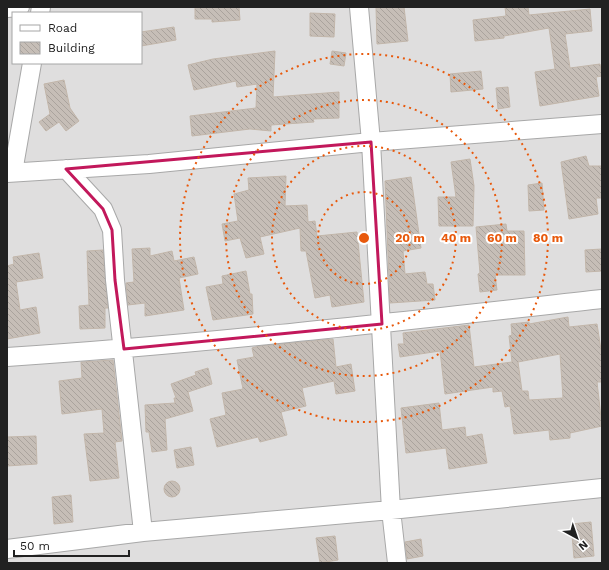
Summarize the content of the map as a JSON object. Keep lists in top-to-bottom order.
{
  "legend": ["Road", "Building"],
  "scale_bar": "50 m",
  "north": "bottom right",
  "rings": [
    "20 m",
    "40 m",
    "60 m",
    "80 m"
  ]
}
